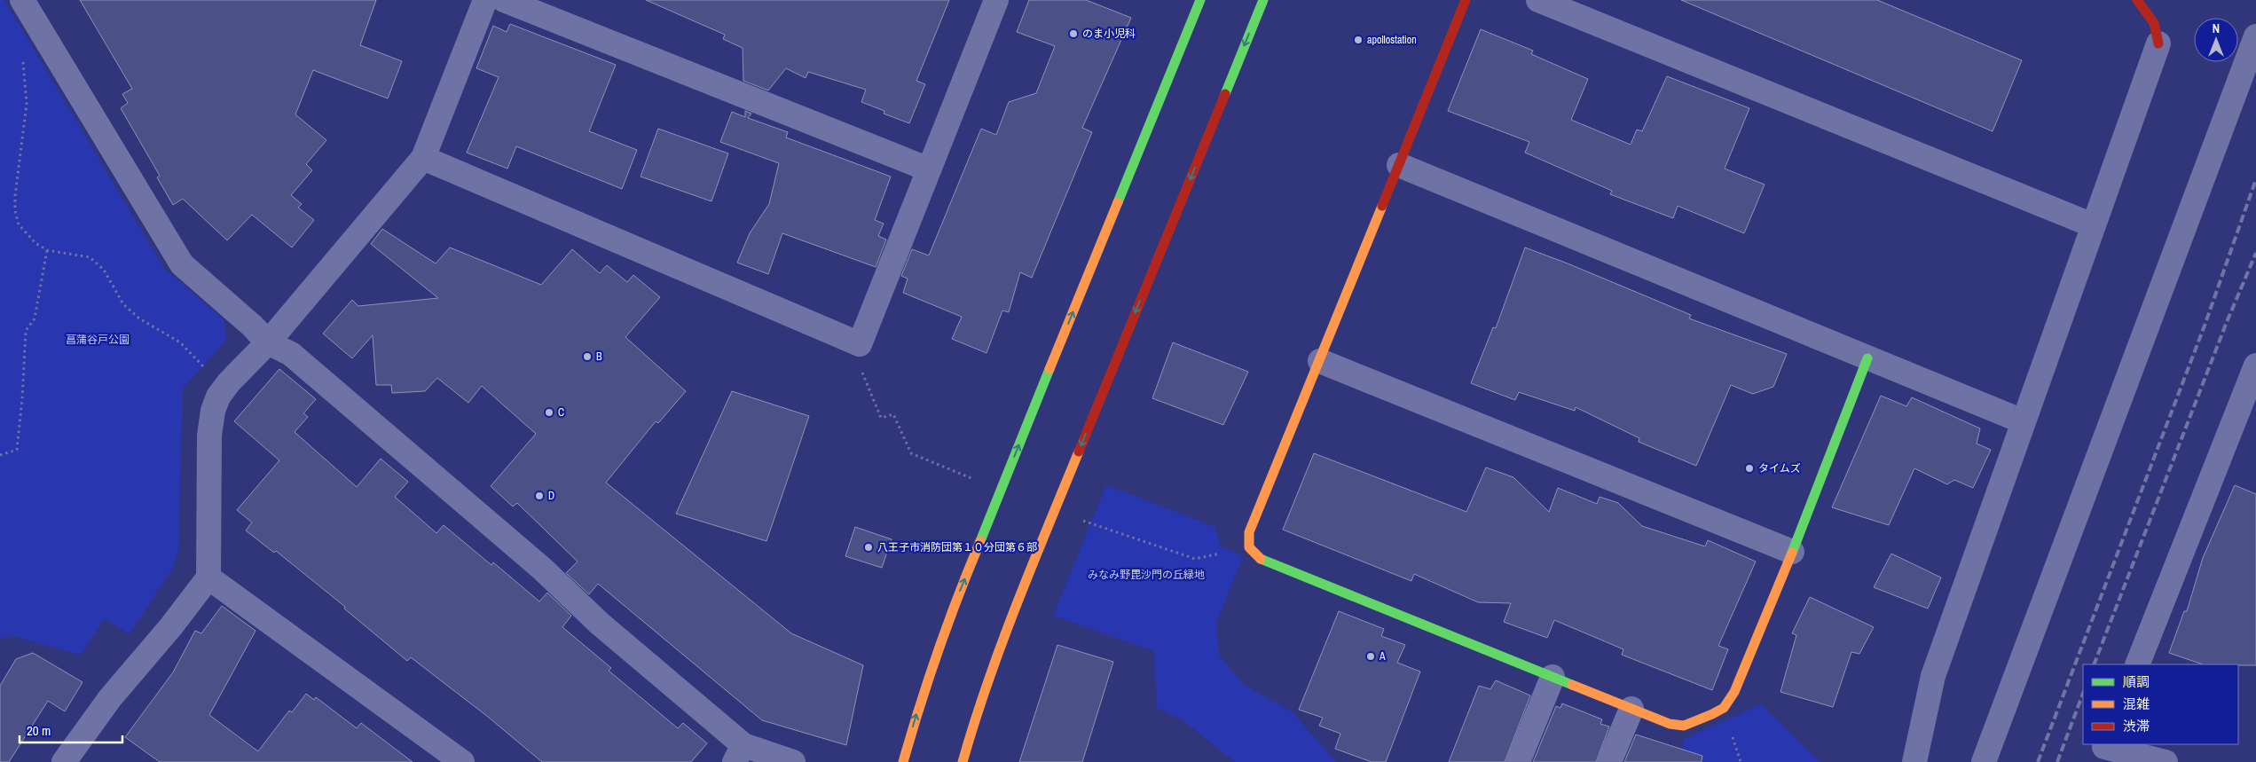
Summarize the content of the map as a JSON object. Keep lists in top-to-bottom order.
{
  "parks": ["菖蒲谷戸公園", "みなみ野毘沙門の丘緑地"],
  "places": [
    "のま小児科",
    "apollostation",
    "B",
    "C",
    "タイムズ",
    "D",
    "八王子市消防団第１０分団第６部",
    "A"
  ],
  "legend": ["順調", "混雑", "渋滞"],
  "scale_bar": "20 m",
  "north": "top"
}
